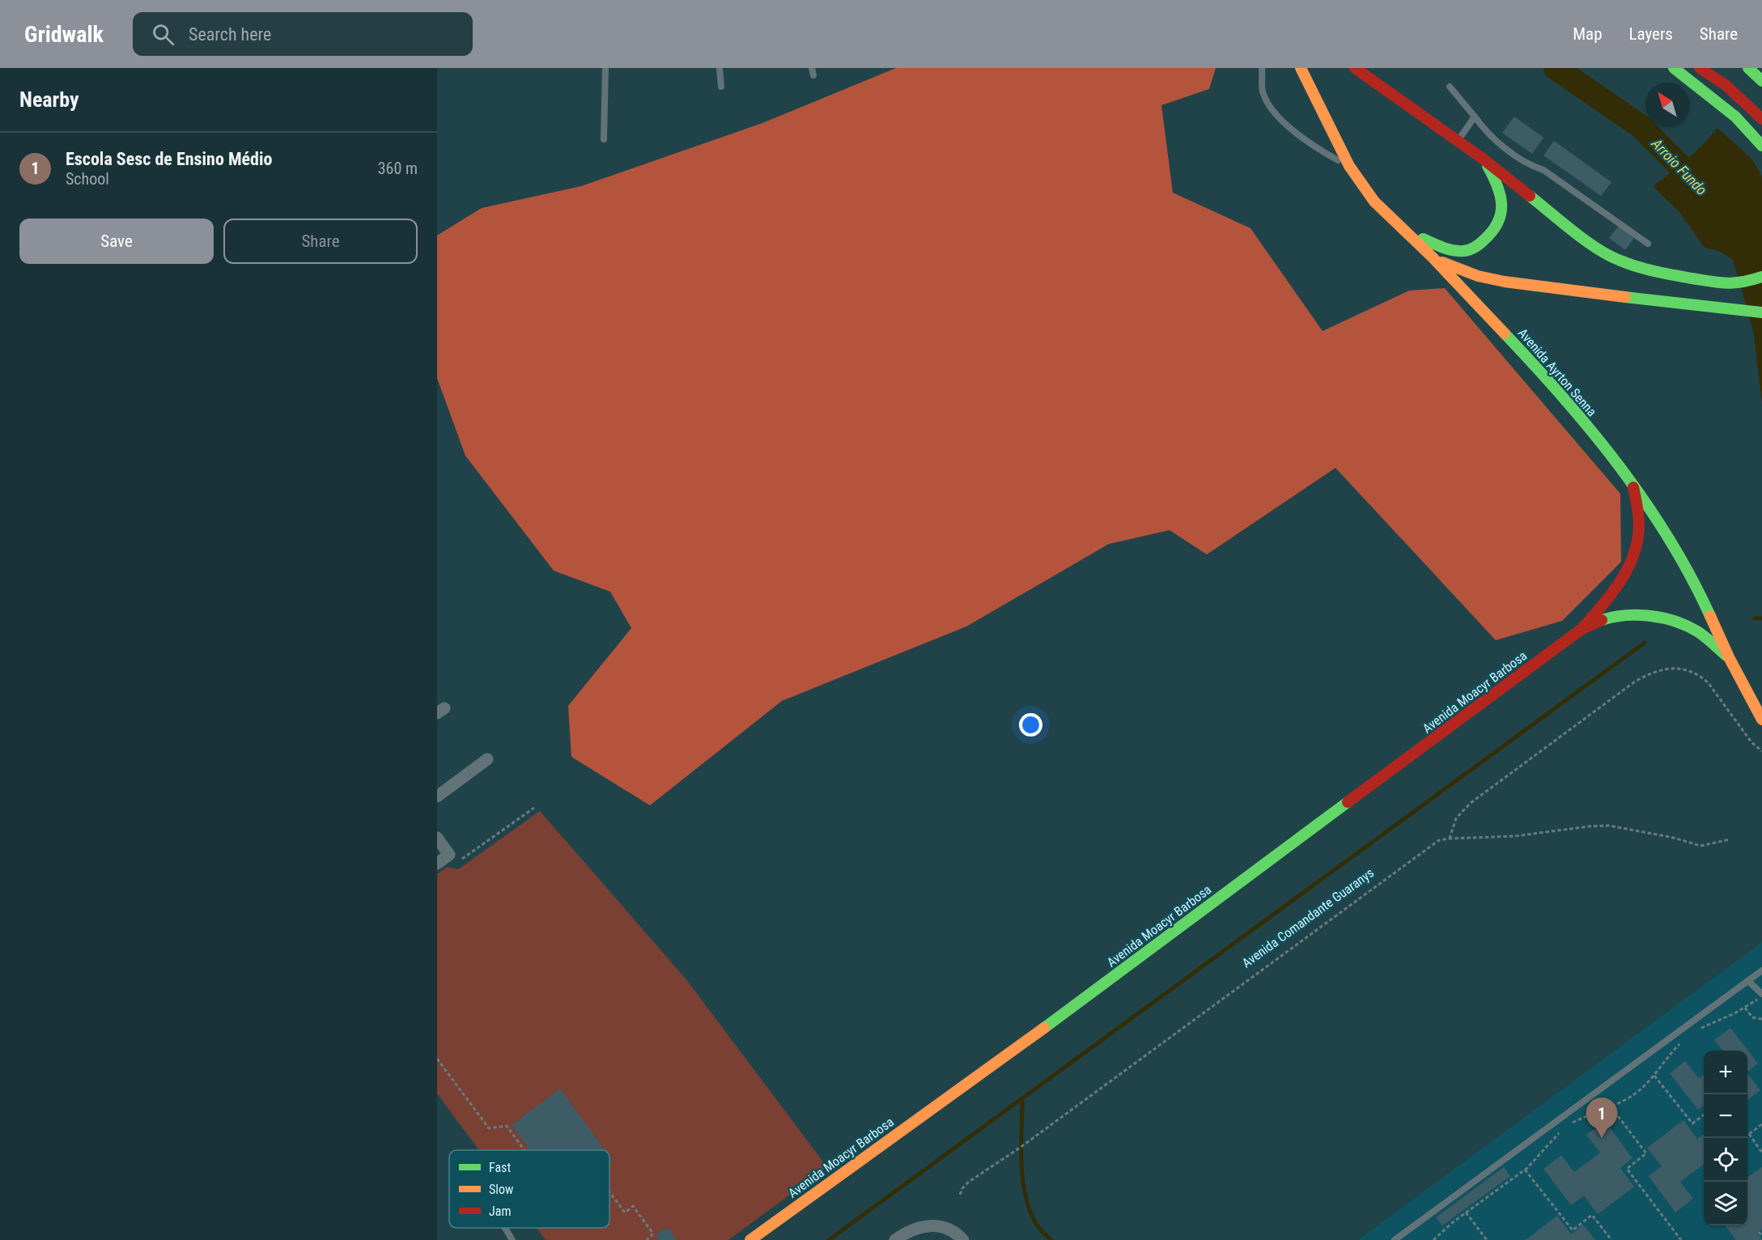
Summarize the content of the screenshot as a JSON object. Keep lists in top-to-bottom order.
{
  "streets": {
    "main road": ["Avenida Ayrton Senna", "Avenida Moacyr Barbosa"],
    "path": ["Avenida Comandante Guaranys"]
  },
  "crossings": [
    ["Avenida Ayrton Senna", "Avenida Moacyr Barbosa"]
  ],
  "water": ["Arroio Fundo"],
  "legend": ["Fast", "Slow", "Jam"],
  "north": "top left",
  "page": {
    "header": "Gridwalk",
    "search": "Search here",
    "nav": ["Map", "Layers", "Share"],
    "heading": "Nearby",
    "list": [
      {
        "mark": "1",
        "name": "Escola Sesc de Ensino Médio",
        "note": "School",
        "value": "360 m"
      }
    ],
    "buttons": ["Save", "Share"],
    "map_buttons": ["+", "−"],
    "pins": "1"
  }
}
